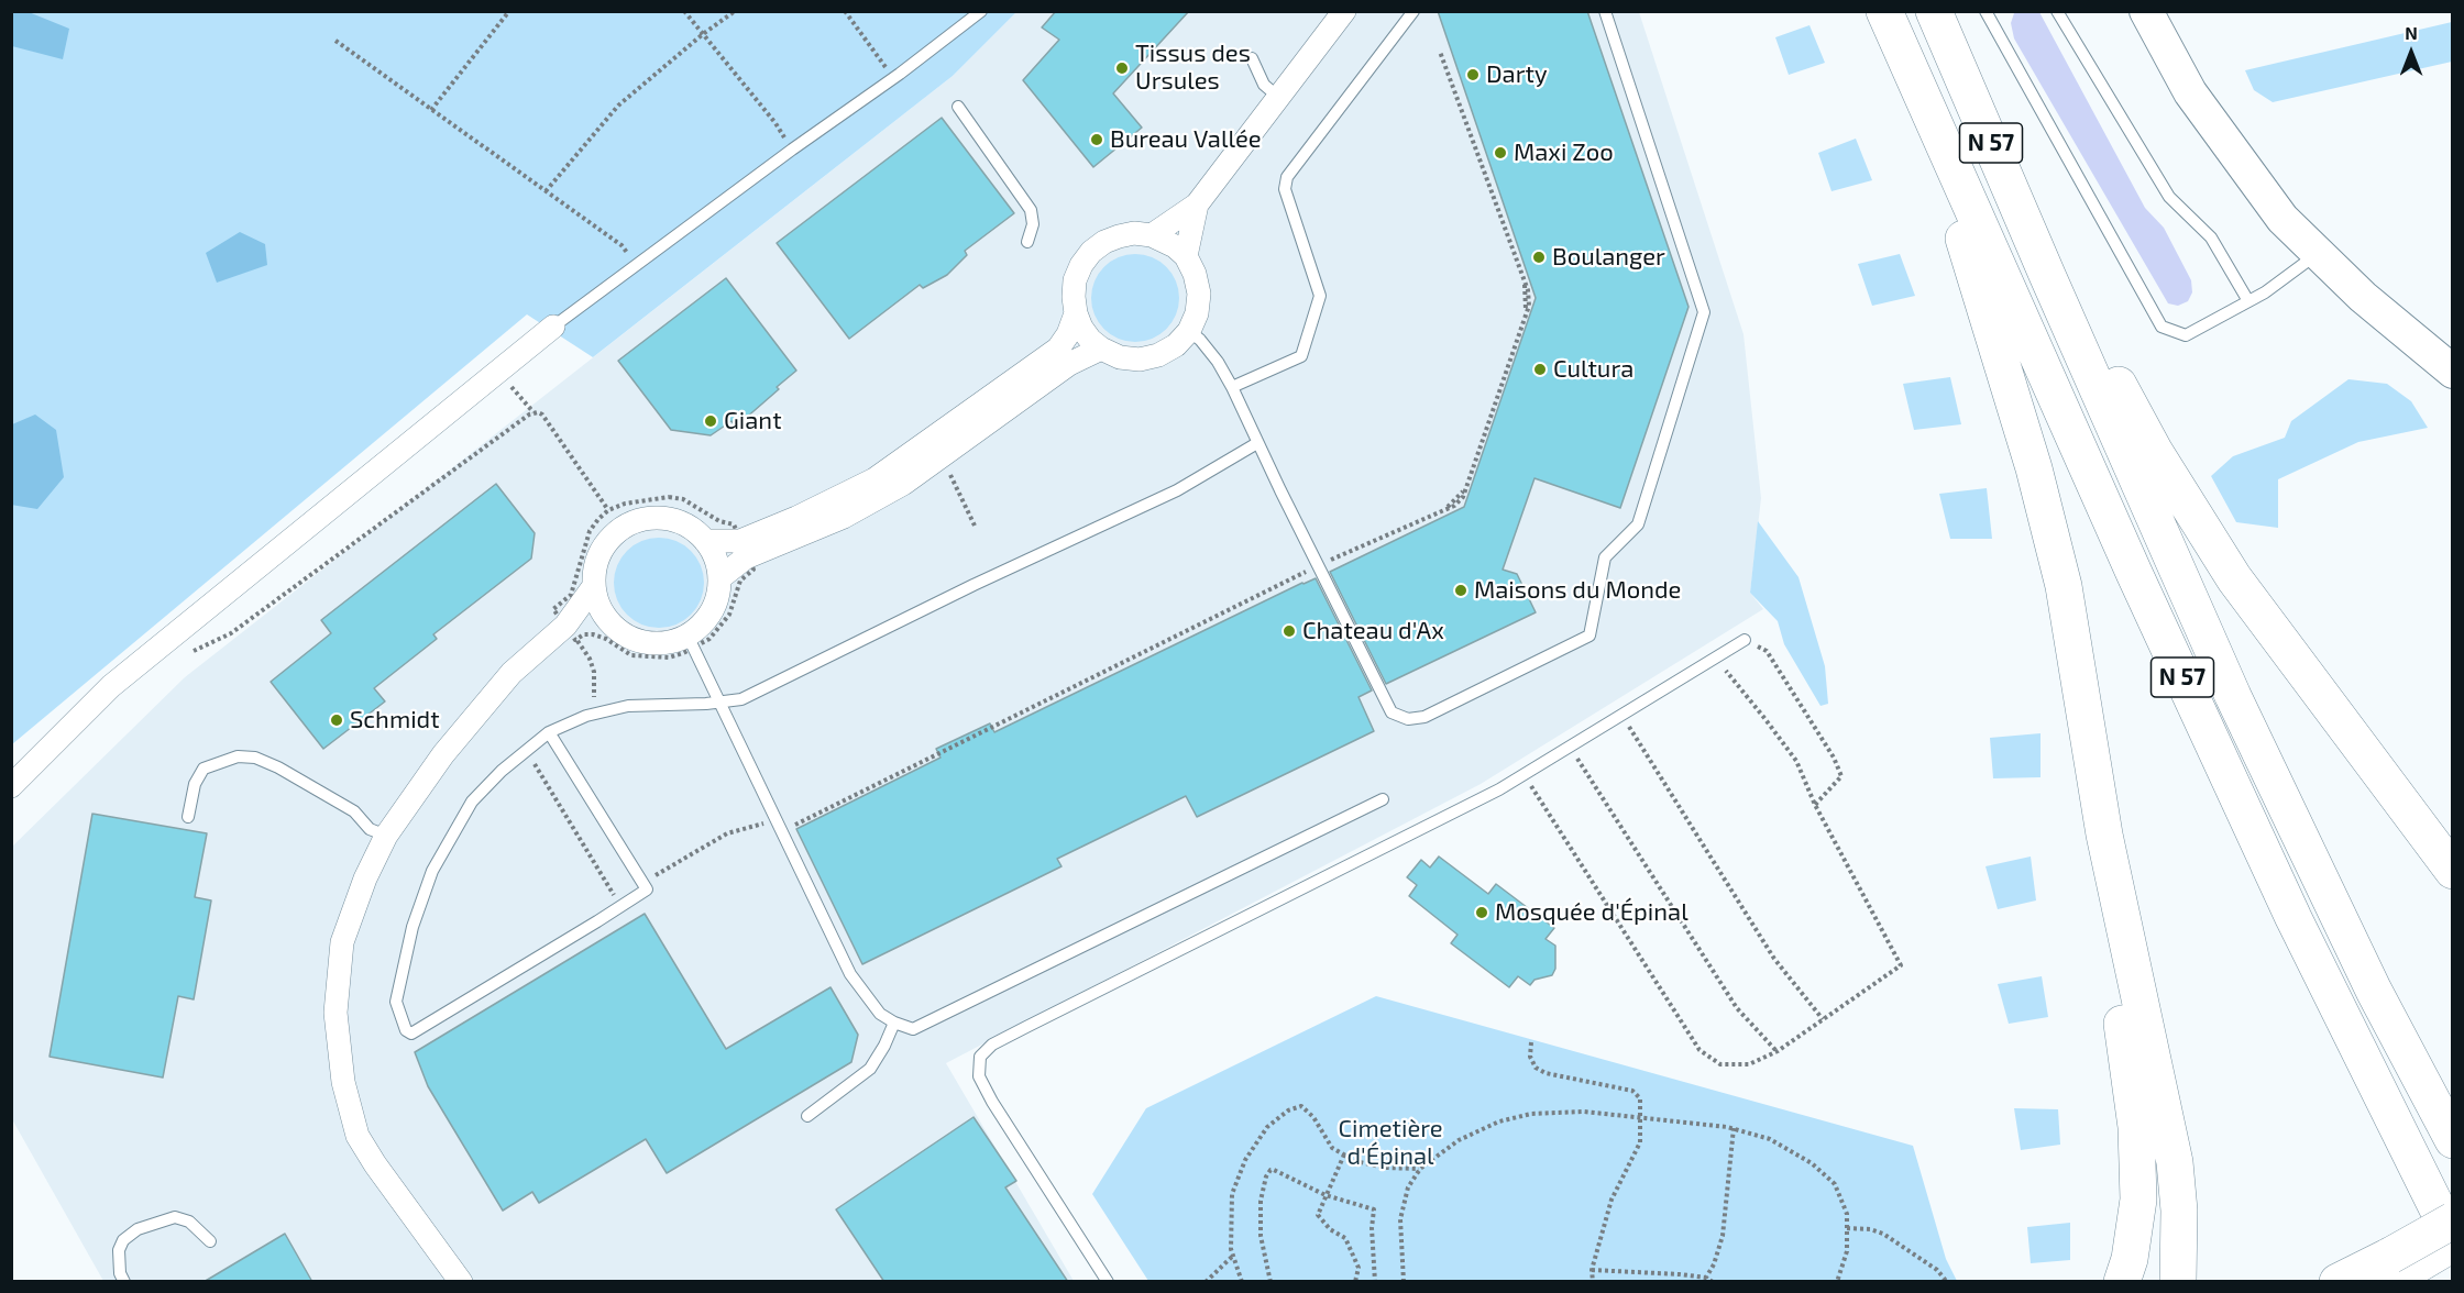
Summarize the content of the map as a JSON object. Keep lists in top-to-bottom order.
{
  "streets": {
    "main road": ["N 57"]
  },
  "parks": ["Cimetière d'Épinal"],
  "places": [
    "Tissus des Ursules",
    "Darty",
    "Bureau Vallée",
    "Maxi Zoo",
    "Boulanger",
    "Cultura",
    "Giant",
    "Maisons du Monde",
    "Chateau d'Ax",
    "Schmidt",
    "Mosquée d'Épinal"
  ],
  "north": "top"
}
